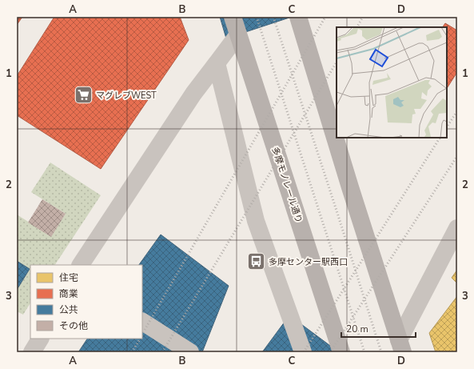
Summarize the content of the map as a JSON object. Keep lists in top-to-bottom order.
{
  "streets": {
    "main road": ["多摩モノレール通り"]
  },
  "places": {
    "supermarket": ["マグレブWEST"],
    "bus stop": ["多摩センター駅西口"]
  },
  "legend": [
    "住宅",
    "商業",
    "公共",
    "その他"
  ],
  "scale_bar": "20 m",
  "grid": {
    "columns": [
      "A",
      "B",
      "C",
      "D"
    ],
    "rows": ["1", "2", "3"]
  }
}
